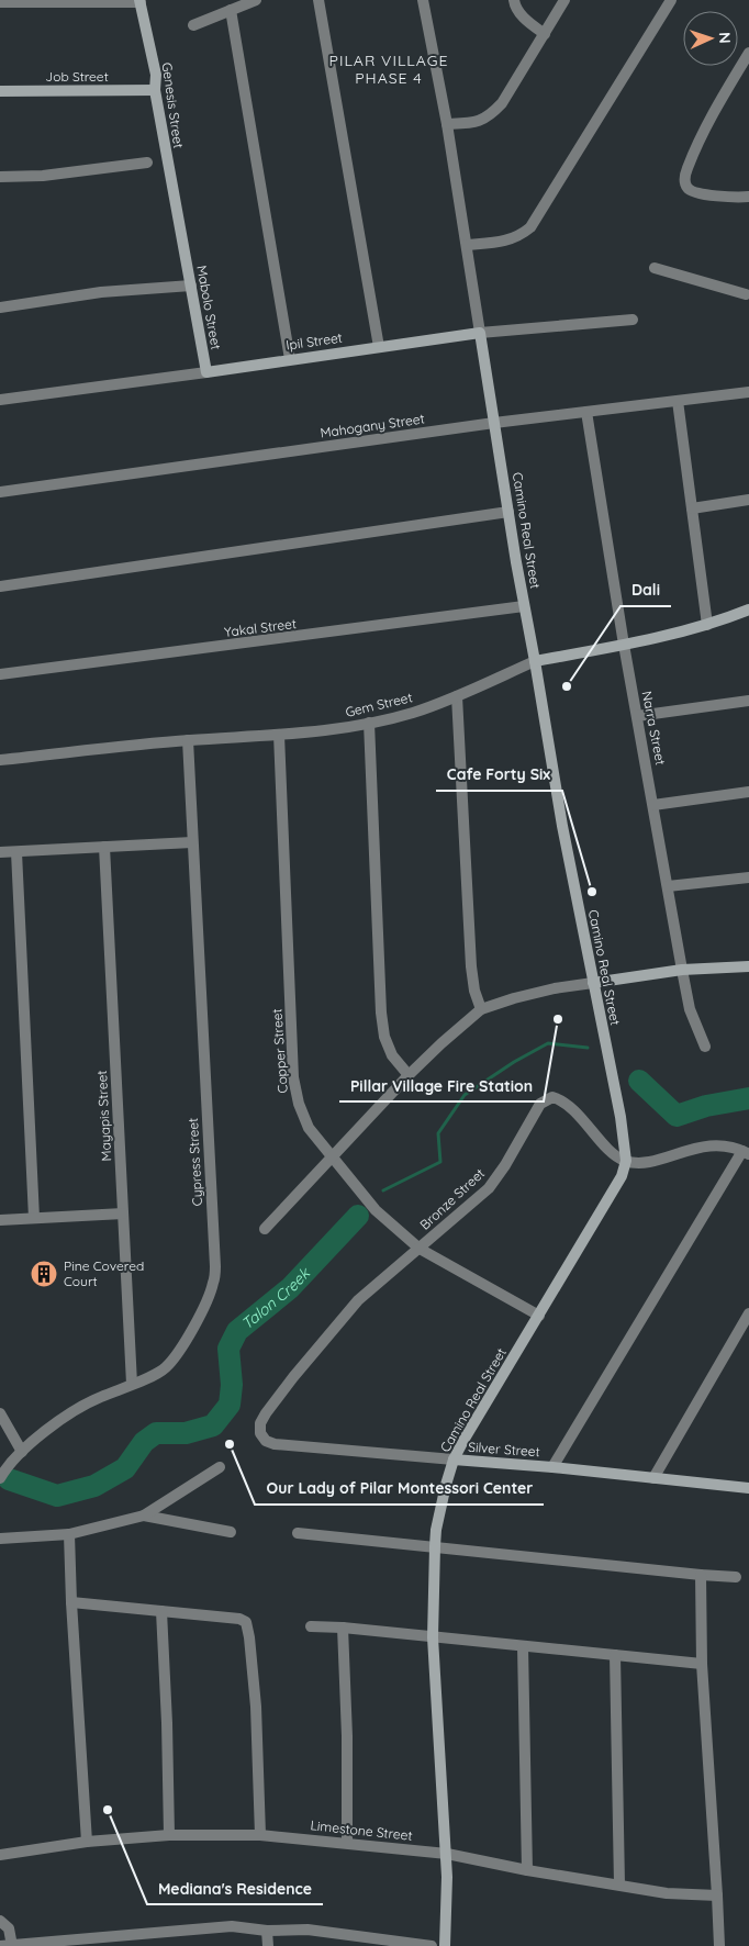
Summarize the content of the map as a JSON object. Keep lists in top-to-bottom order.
{
  "streets": {
    "street": [
      "Job Street",
      "Genesis Street",
      "Mabolo Street",
      "Ipil Street",
      "Mahogany Street",
      "Camino Real Street",
      "Yakal Street",
      "Gem Street",
      "Narra Street",
      "Copper Street",
      "Mayapis Street",
      "Cypress Street",
      "Bronze Street",
      "Silver Street",
      "Limestone Street"
    ]
  },
  "crossings": [
    ["Job Street", "Genesis Street"],
    ["Genesis Street", "Mabolo Street"],
    ["Mabolo Street", "Ipil Street"],
    ["Ipil Street", "Camino Real Street"],
    ["Mahogany Street", "Camino Real Street"],
    ["Mahogany Street", "Narra Street"],
    ["Camino Real Street", "Yakal Street"],
    ["Camino Real Street", "Gem Street"],
    ["Camino Real Street", "Copper Street"],
    ["Camino Real Street", "Bronze Street"],
    ["Camino Real Street", "Silver Street"],
    ["Camino Real Street", "Limestone Street"],
    ["Gem Street", "Narra Street"],
    ["Gem Street", "Copper Street"],
    ["Gem Street", "Cypress Street"],
    ["Copper Street", "Bronze Street"],
    ["Mayapis Street", "Cypress Street"],
    ["Bronze Street", "Silver Street"]
  ],
  "districts": ["PILAR VILLAGE PHASE 4"],
  "water": ["Talon Creek"],
  "places": {
    "other": [
      "Dali",
      "Cafe Forty Six",
      "Pillar Village Fire Station",
      "Our Lady of Pilar Montessori Center",
      "Mediana's Residence"
    ],
    "building": ["Pine Covered Court"]
  },
  "north": "right"
}
